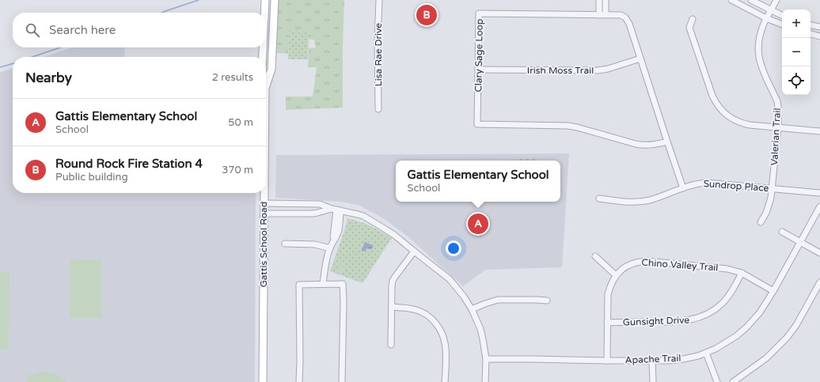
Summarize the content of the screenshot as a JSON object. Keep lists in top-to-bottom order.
{
  "streets": {
    "main road": ["Gattis School Road"],
    "street": [
      "Lisa Rae Drive",
      "Clary Sage Loop",
      "Irish Moss Trail",
      "Valerian Trail",
      "Sundrop Place",
      "Chino Valley Trail",
      "Gunsight Drive",
      "Apache Trail"
    ]
  },
  "crossings": [
    ["Clary Sage Loop", "Irish Moss Trail"],
    ["Clary Sage Loop", "Sundrop Place"],
    ["Valerian Trail", "Sundrop Place"],
    ["Chino Valley Trail", "Gunsight Drive"],
    ["Chino Valley Trail", "Apache Trail"]
  ],
  "page": {
    "pins": ["B", "A"],
    "map_buttons": ["+", "−"],
    "search": "Search here",
    "heading": ["Nearby", "2 results"],
    "list": [
      {
        "mark": "A",
        "name": "Gattis Elementary School",
        "note": "School",
        "value": "50 m"
      },
      {
        "mark": "B",
        "name": "Round Rock Fire Station 4",
        "note": "Public building",
        "value": "370 m"
      }
    ],
    "popup": ["Gattis Elementary School", "School"]
  }
}
